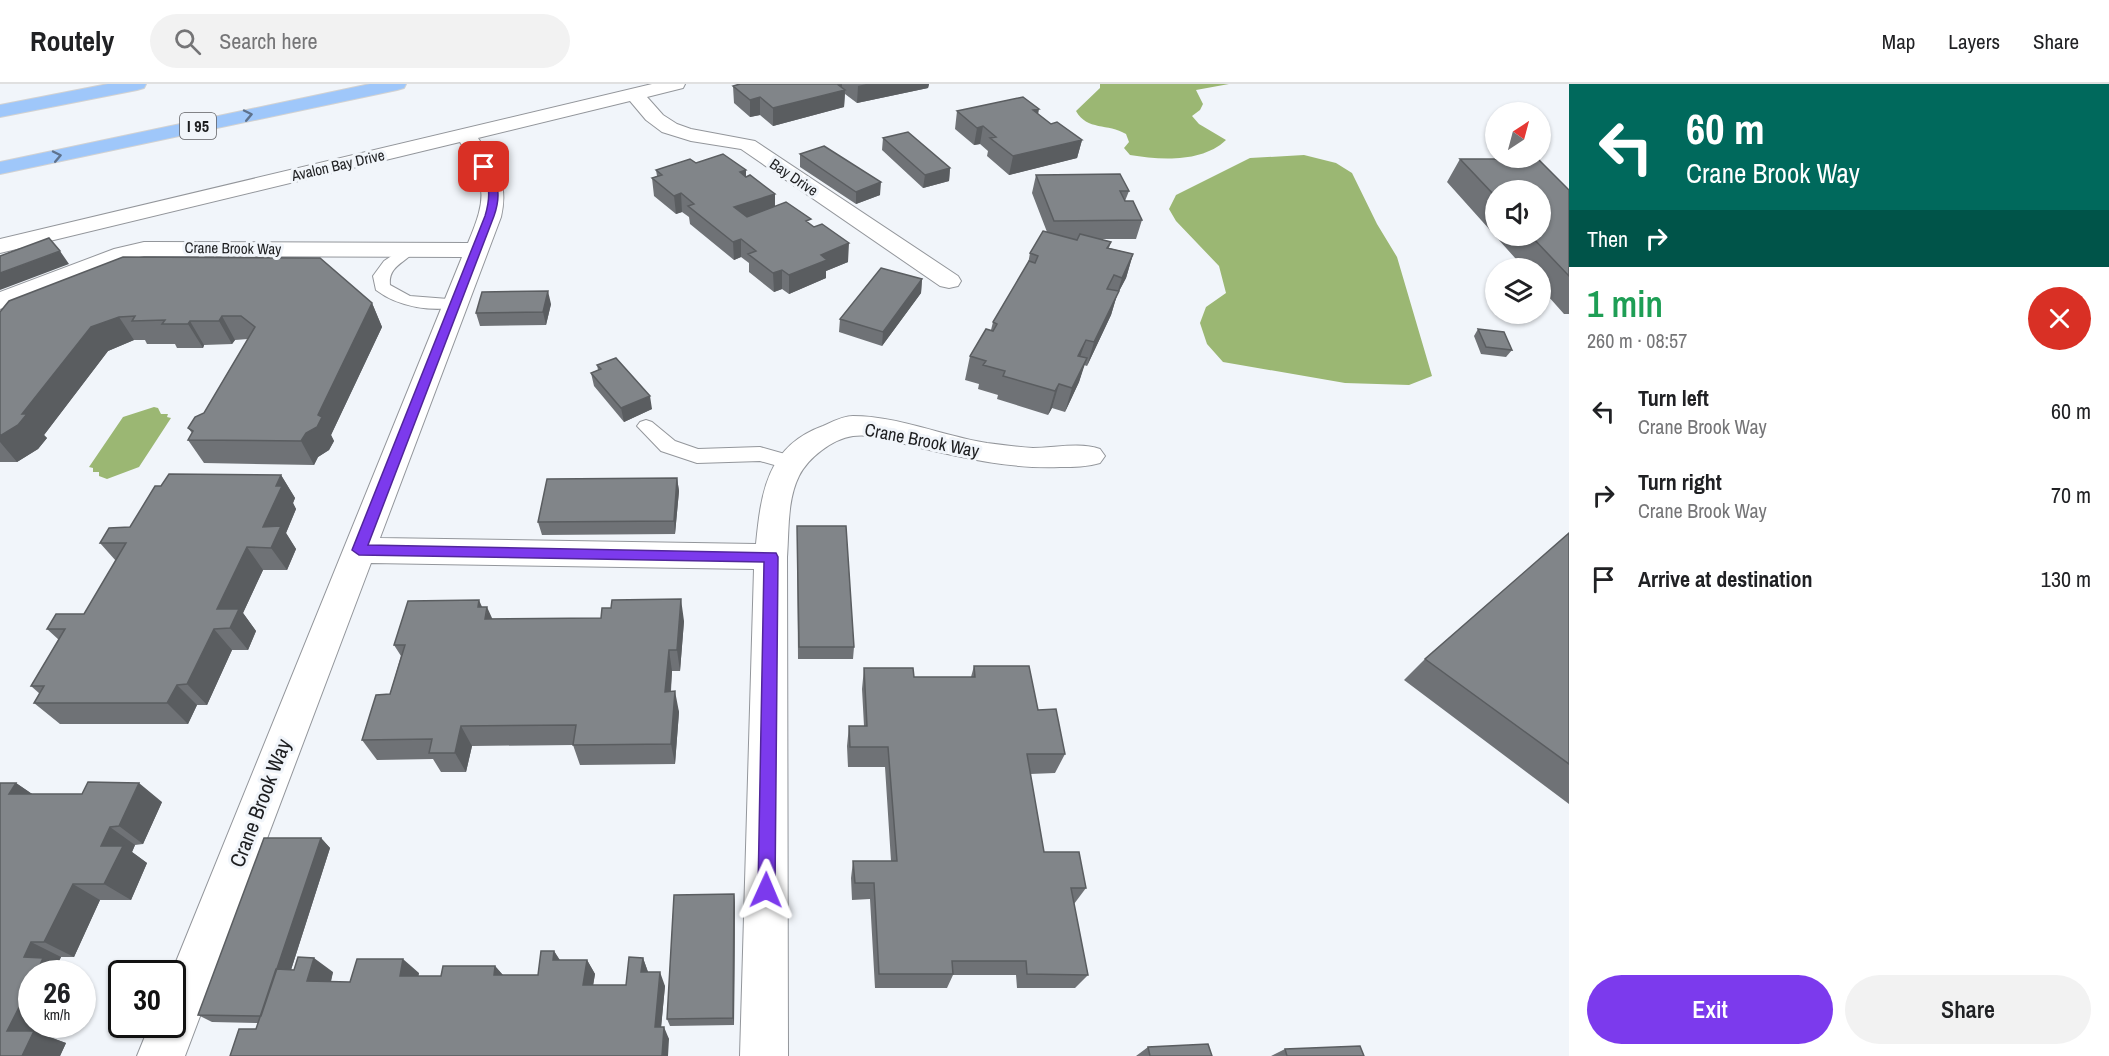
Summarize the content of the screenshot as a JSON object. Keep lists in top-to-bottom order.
{
  "streets": {
    "highway": ["I 95"],
    "street": ["Avalon Bay Drive", "Bay Drive", "Crane Brook Way"]
  },
  "crossings": [
    ["Avalon Bay Drive", "Bay Drive"],
    ["Avalon Bay Drive", "Crane Brook Way"]
  ],
  "north": "top right",
  "page": {
    "header": "Routely",
    "search": "Search here",
    "nav": ["Map", "Layers", "Share"],
    "turn": ["60 m", "Crane Brook Way"],
    "then": "Then",
    "heading": ["1 min", "260 m · 08:57"],
    "list": [
      {
        "name": "Turn left",
        "note": "Crane Brook Way",
        "value": "60 m"
      },
      {
        "name": "Turn right",
        "note": "Crane Brook Way",
        "value": "70 m"
      },
      {
        "name": "Arrive at destination",
        "value": "130 m"
      }
    ],
    "speed": "26 km/h",
    "limit": "30",
    "buttons": ["Exit", "Share"]
  }
}
